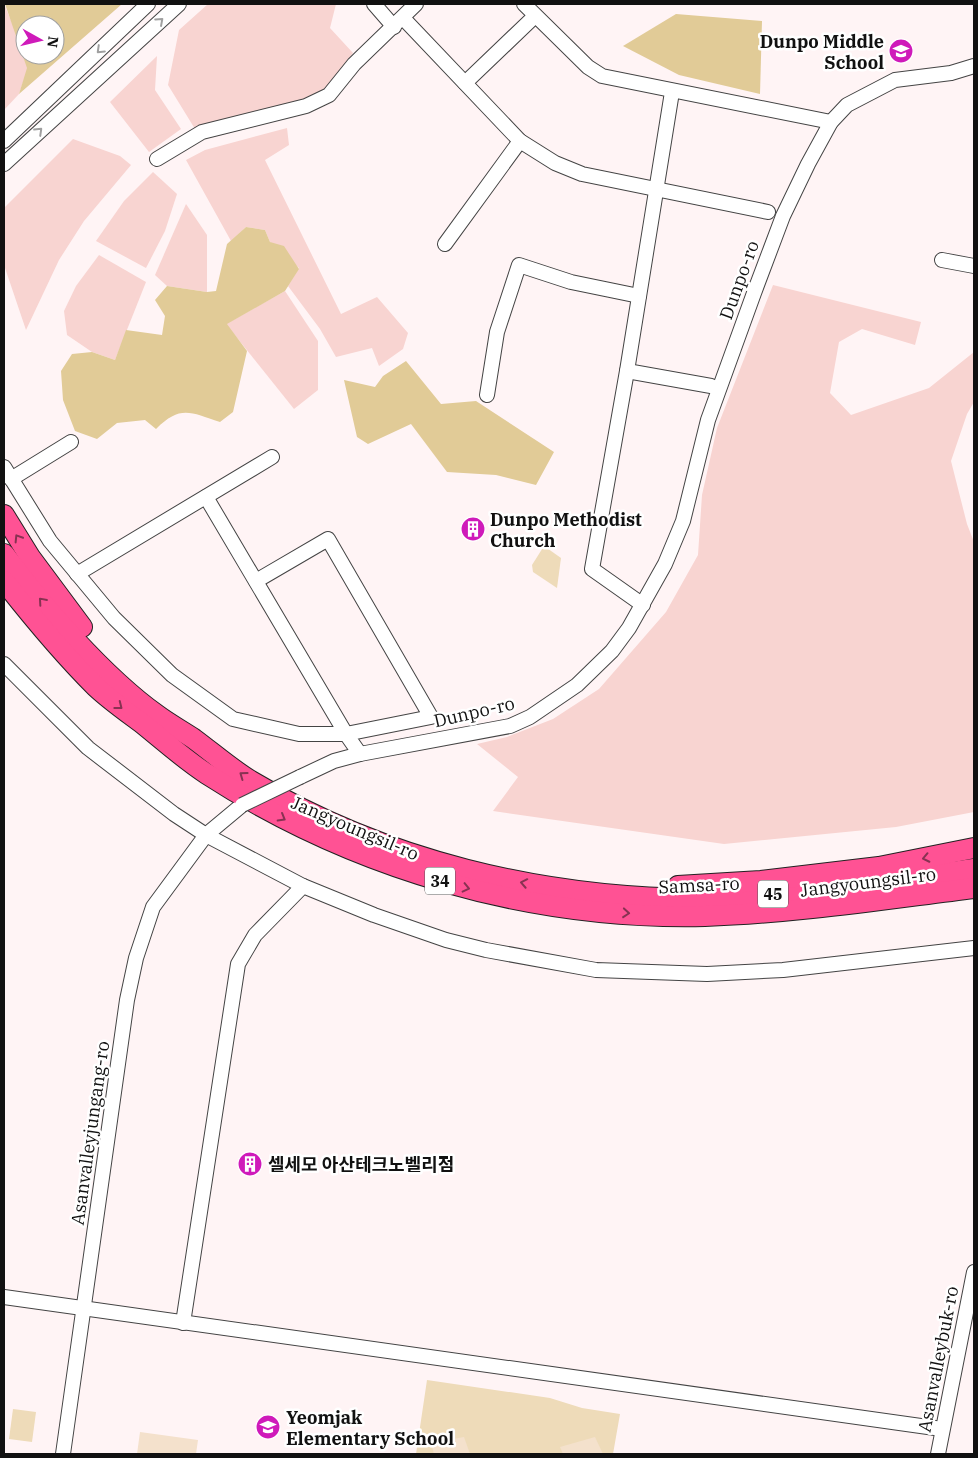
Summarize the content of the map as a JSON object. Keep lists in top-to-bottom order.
{
  "streets": {
    "highway": [
      "Jangyoungsil-ro",
      "34",
      "Samsa-ro",
      "45"
    ],
    "street": ["Dunpo-ro", "Asanvalleyjungang-ro", "Asanvalleybuk-ro"]
  },
  "crossings": [
    ["Dunpo-ro", "Asanvalleyjungang-ro"],
    ["Jangyoungsil-ro", "Samsa-ro"]
  ],
  "one_way": ["Samsa-ro"],
  "places": {
    "school or university": ["Dunpo Middle School", "Yeomjak Elementary School"],
    "building": ["Dunpo Methodist Church", "셀세모 아산테크노벨리점"]
  },
  "north": "right"
}
